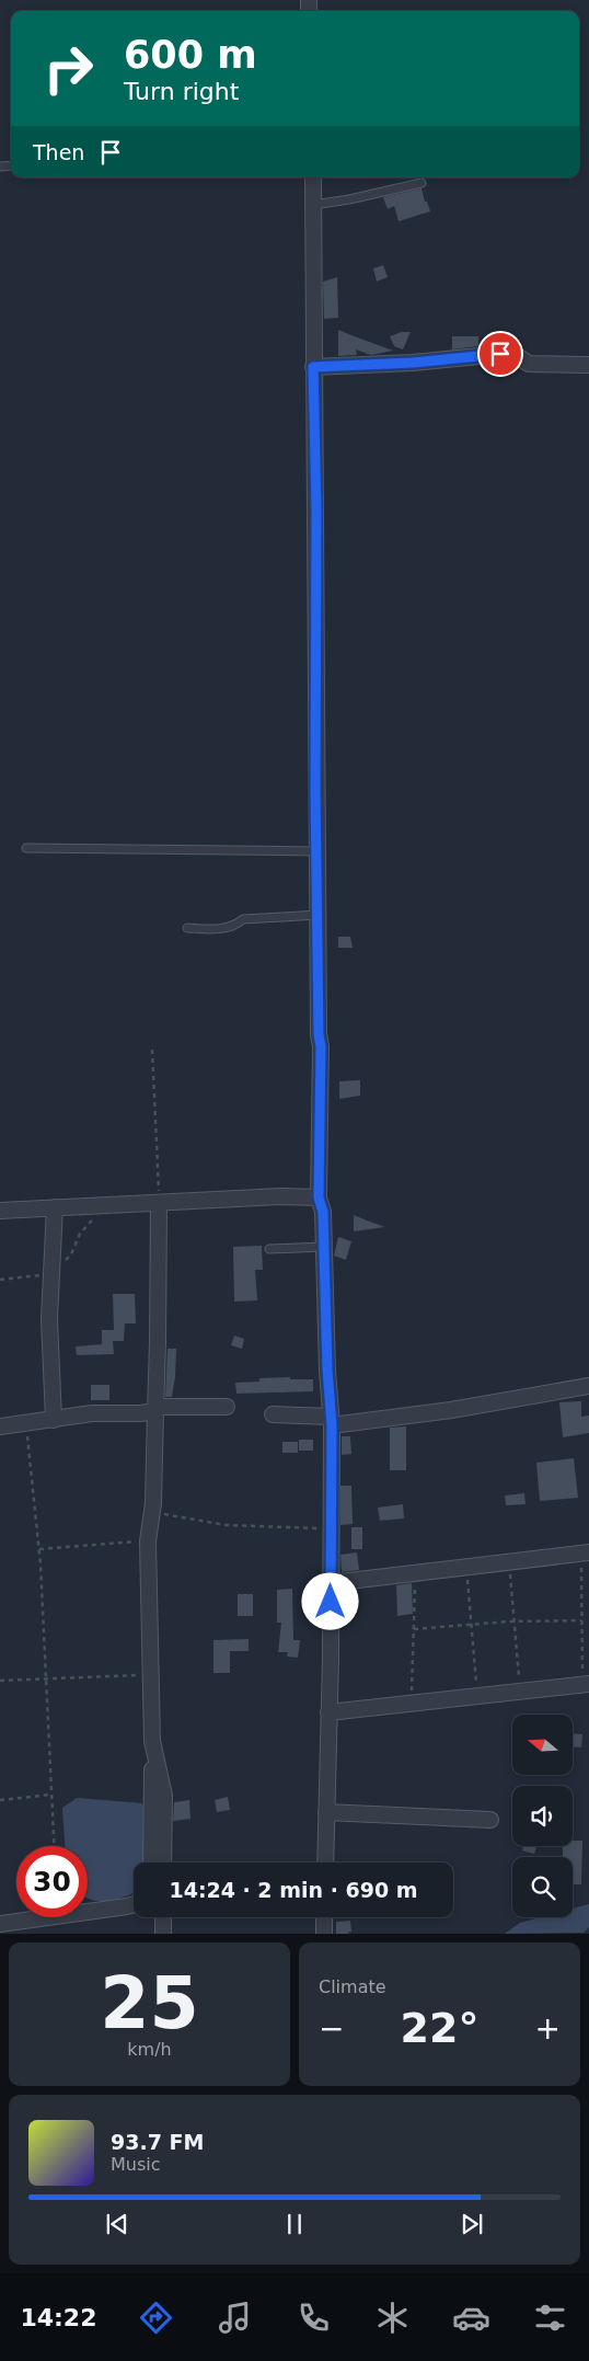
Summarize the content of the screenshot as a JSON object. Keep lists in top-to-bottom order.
{
  "north": "left",
  "page": {
    "turn": ["600 m", "Turn right"],
    "then": "Then",
    "limit": "30",
    "trip": "14:24 · 2 min · 690 m",
    "tile": [
      ["25", "km/h"],
      "Climate"
    ],
    "heat": ["−", "22°", "+"],
    "song": ["93.7 FM", "Music"],
    "tabs": "14:22"
  }
}
